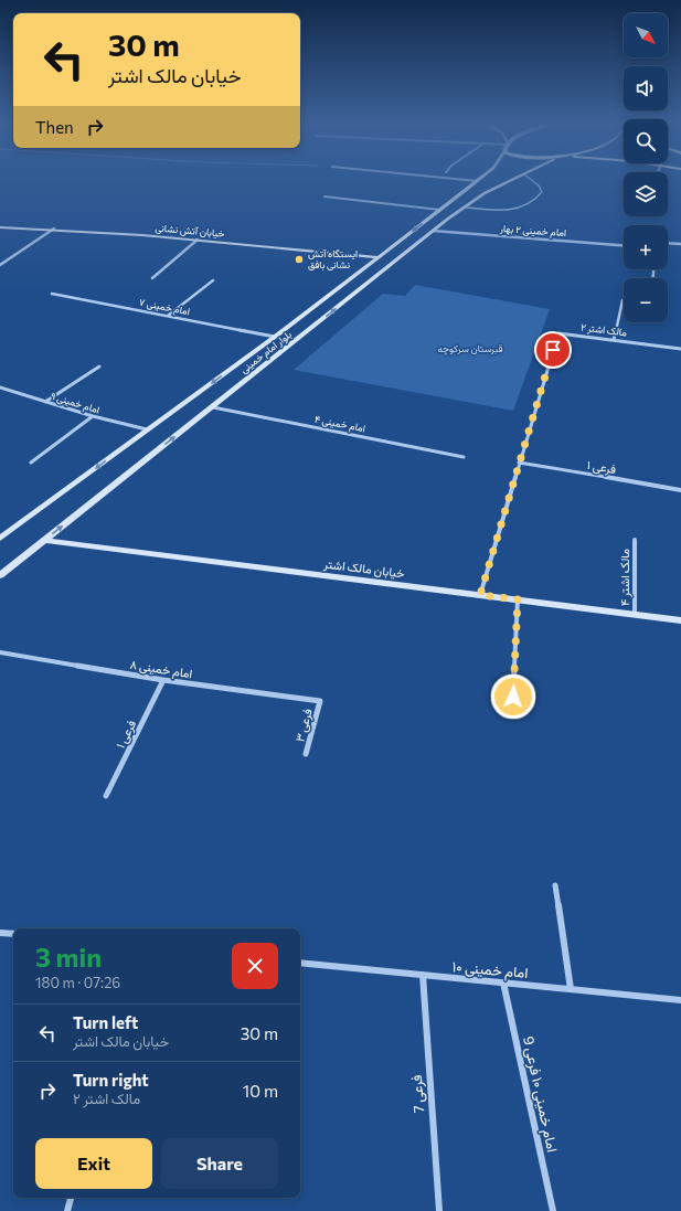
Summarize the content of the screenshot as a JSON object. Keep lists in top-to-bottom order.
{
  "streets": {
    "main road": ["خیابان آتش نشانی", "بلوار امام خمینی", "خیابان مالک اشتر"],
    "street": [
      "امام خمینی ۲ بهار",
      "امام خمینی ۷",
      "مالک اشتر ۲",
      "امام خمینی ۹",
      "امام خمینی ۴",
      "فرعی ۱",
      "مالک اشتر ۴",
      "امام خمینی ۸",
      "فرعی ۳",
      "امام خمینی ۱۰",
      "فرعی 7",
      "امام خمینی ۱۰ فرعی 9"
    ]
  },
  "crossings": [
    ["خیابان آتش نشانی", "بلوار امام خمینی"],
    ["امام خمینی ۲ بهار", "بلوار امام خمینی"],
    ["امام خمینی ۷", "بلوار امام خمینی"],
    ["مالک اشتر ۲", "فرعی ۱"],
    ["مالک اشتر ۲", "خیابان مالک اشتر"],
    ["بلوار امام خمینی", "امام خمینی ۹"],
    ["بلوار امام خمینی", "امام خمینی ۴"],
    ["بلوار امام خمینی", "خیابان مالک اشتر"],
    ["فرعی ۱", "امام خمینی ۸"],
    ["خیابان مالک اشتر", "مالک اشتر ۴"],
    ["امام خمینی ۸", "فرعی ۳"],
    ["امام خمینی ۱۰", "فرعی 7"],
    ["امام خمینی ۱۰", "امام خمینی ۱۰ فرعی 9"]
  ],
  "parks": ["قبرستان سرکوچه"],
  "places": ["ایستگاه آتش نشانی بافق"],
  "north": "bottom right",
  "page": {
    "map_buttons": ["+", "−"],
    "turn": ["30 m", "خیابان مالک اشتر"],
    "then": "Then",
    "heading": ["3 min", "180 m · 07:26"],
    "list": [
      {
        "name": "Turn left",
        "note": "خیابان مالک اشتر",
        "value": "30 m"
      },
      {
        "name": "Turn right",
        "note": "مالک اشتر ۲",
        "value": "10 m"
      }
    ],
    "buttons": ["Exit", "Share"]
  }
}
